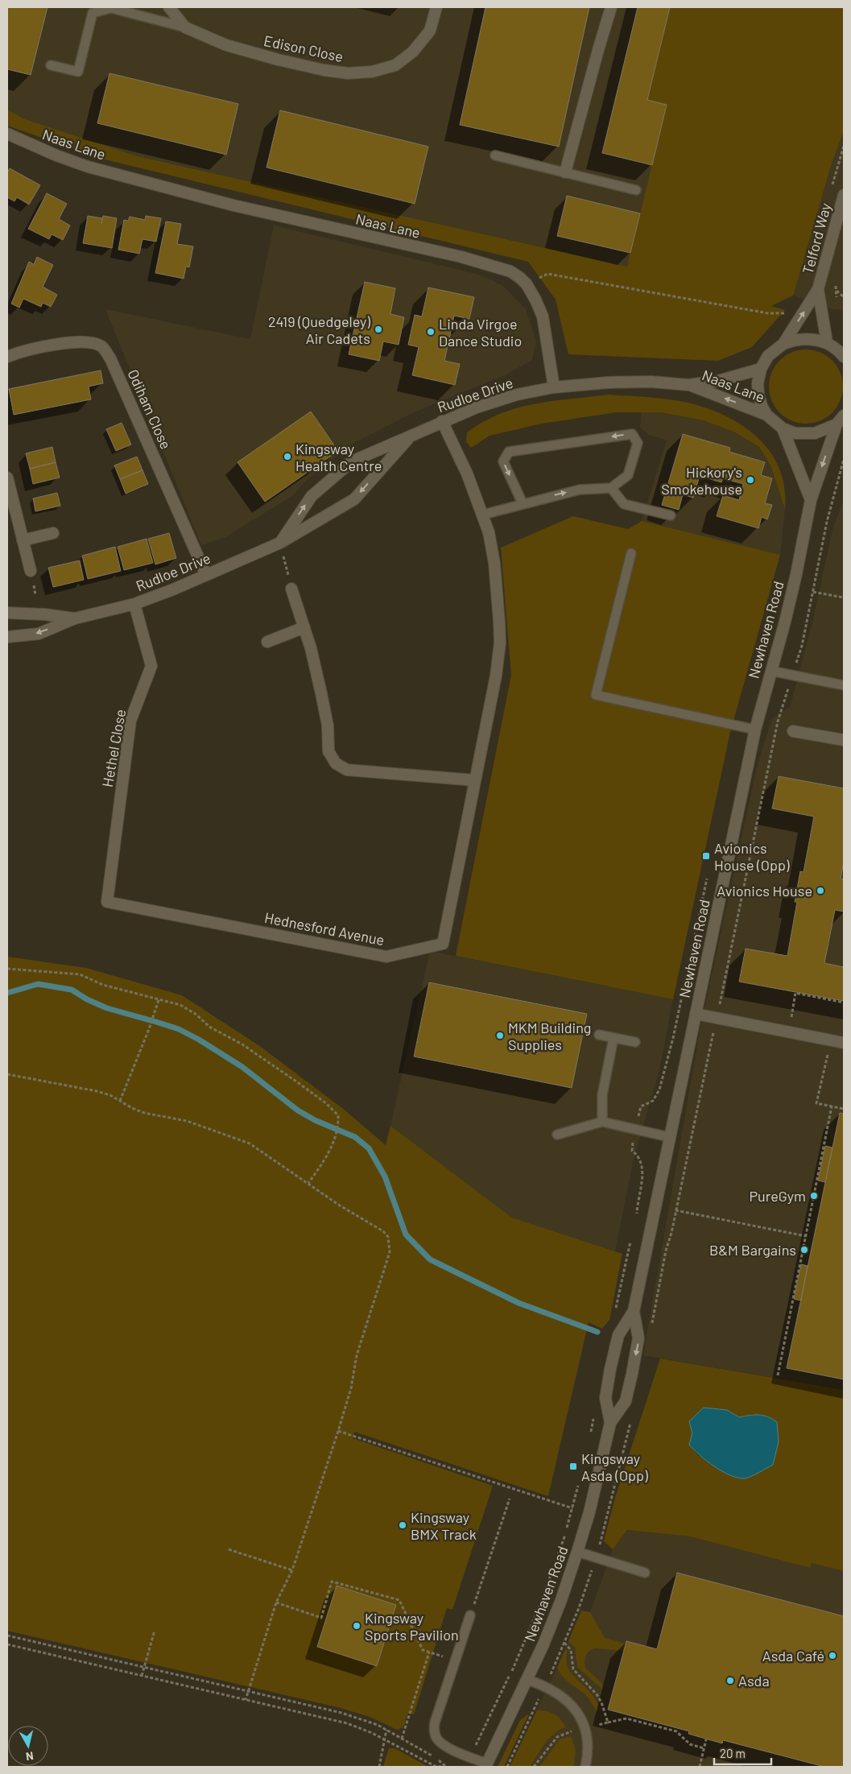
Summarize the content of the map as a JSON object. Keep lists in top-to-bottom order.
{
  "streets": {
    "street": [
      "Edison Close",
      "Naas Lane",
      "Telford Way",
      "Rudloe Drive",
      "Odiham Close",
      "Newhaven Road",
      "Hethel Close",
      "Hednesford Avenue"
    ]
  },
  "crossings": [
    ["Naas Lane", "Telford Way"],
    ["Naas Lane", "Rudloe Drive"],
    ["Telford Way", "Newhaven Road"],
    ["Rudloe Drive", "Odiham Close"],
    ["Rudloe Drive", "Hethel Close"],
    ["Rudloe Drive", "Hednesford Avenue"],
    ["Hethel Close", "Hednesford Avenue"]
  ],
  "places": {
    "other": [
      "2419 (Quedgeley) Air Cadets",
      "Linda Virgoe Dance Studio",
      "Kingsway Health Centre",
      "Hickory's Smokehouse",
      "Avionics House",
      "MKM Building Supplies",
      "PureGym",
      "B&M Bargains",
      "Kingsway BMX Track",
      "Kingsway Sports Pavilion",
      "Asda Café",
      "Asda"
    ],
    "transit": ["Avionics House (Opp)", "Kingsway Asda (Opp)"]
  },
  "scale_bar": "20 m",
  "north": "bottom"
}
